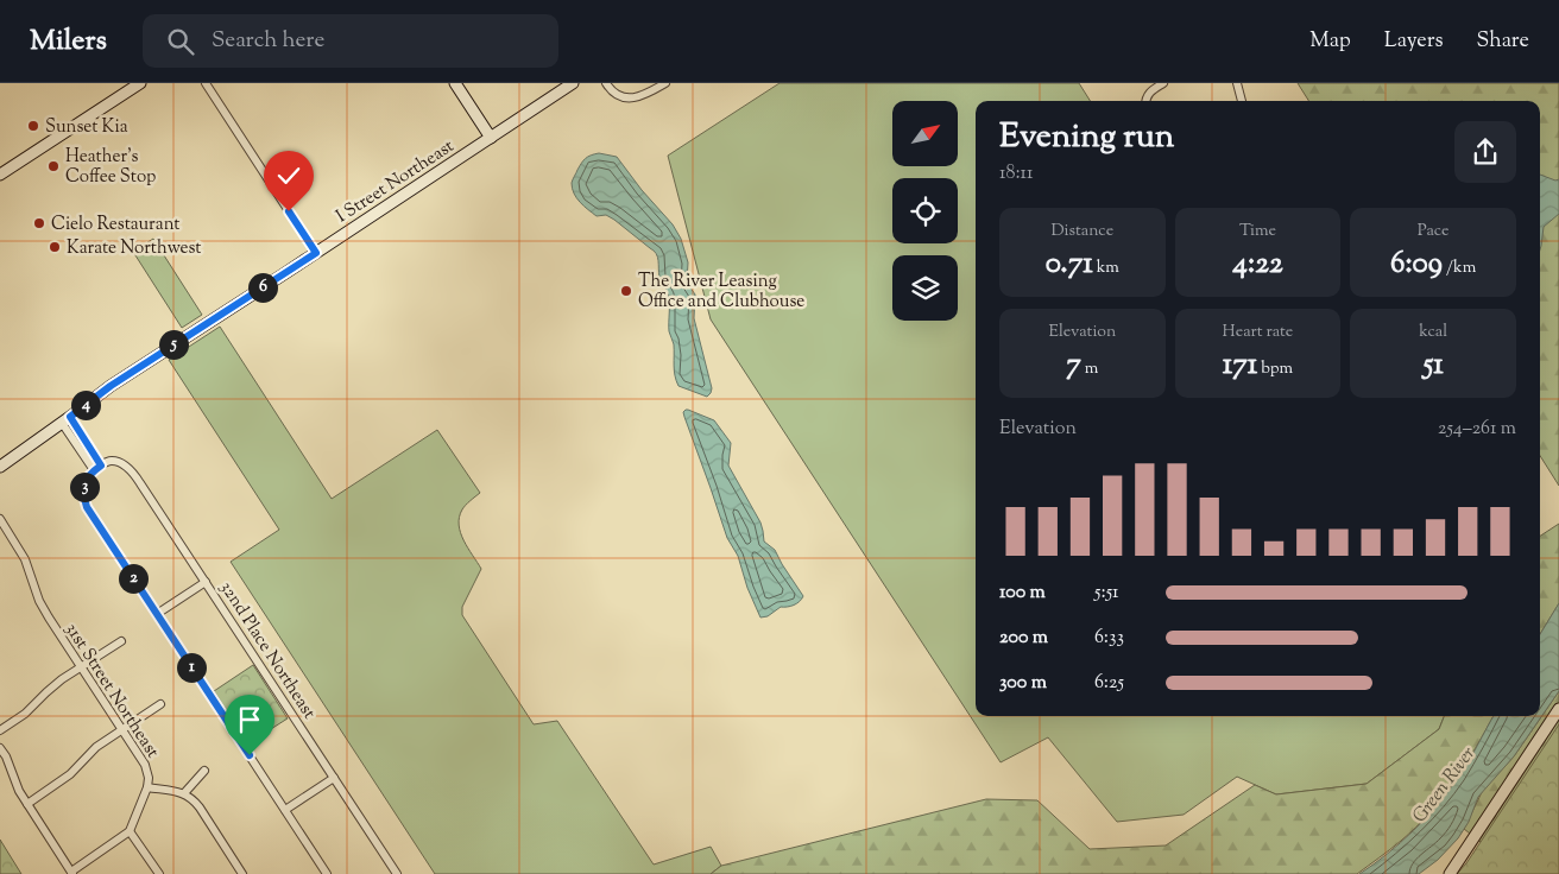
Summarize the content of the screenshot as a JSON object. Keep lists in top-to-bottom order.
{
  "streets": {
    "street": ["I Street Northeast", "32nd Place Northeast", "31st Street Northeast"]
  },
  "water": ["Green River"],
  "places": [
    "Sunset Kia",
    "Heather's Coffee Stop",
    "Cielo Restaurant",
    "Karate Northwest",
    "The River Leasing Office and Clubhouse"
  ],
  "north": "top right",
  "page": {
    "header": "Milers",
    "search": "Search here",
    "nav": ["Map", "Layers", "Share"],
    "heading": ["Evening run", "18:11"],
    "stats": [
      ["Distance", "0.71 km"],
      ["Time", "4:22"],
      ["Pace", "6:09 /km"],
      ["Elevation", "7 m"],
      ["Heart rate", "171 bpm"],
      ["kcal", "51"]
    ],
    "pins": [
      "6",
      "5",
      "4",
      "3",
      "2",
      "1"
    ],
    "chart": ["Elevation", "254–261 m"],
    "list": [
      {
        "name": "100 m",
        "note": "5:51"
      },
      {
        "name": "200 m",
        "note": "6:33"
      },
      {
        "name": "300 m",
        "note": "6:25"
      }
    ]
  }
}
